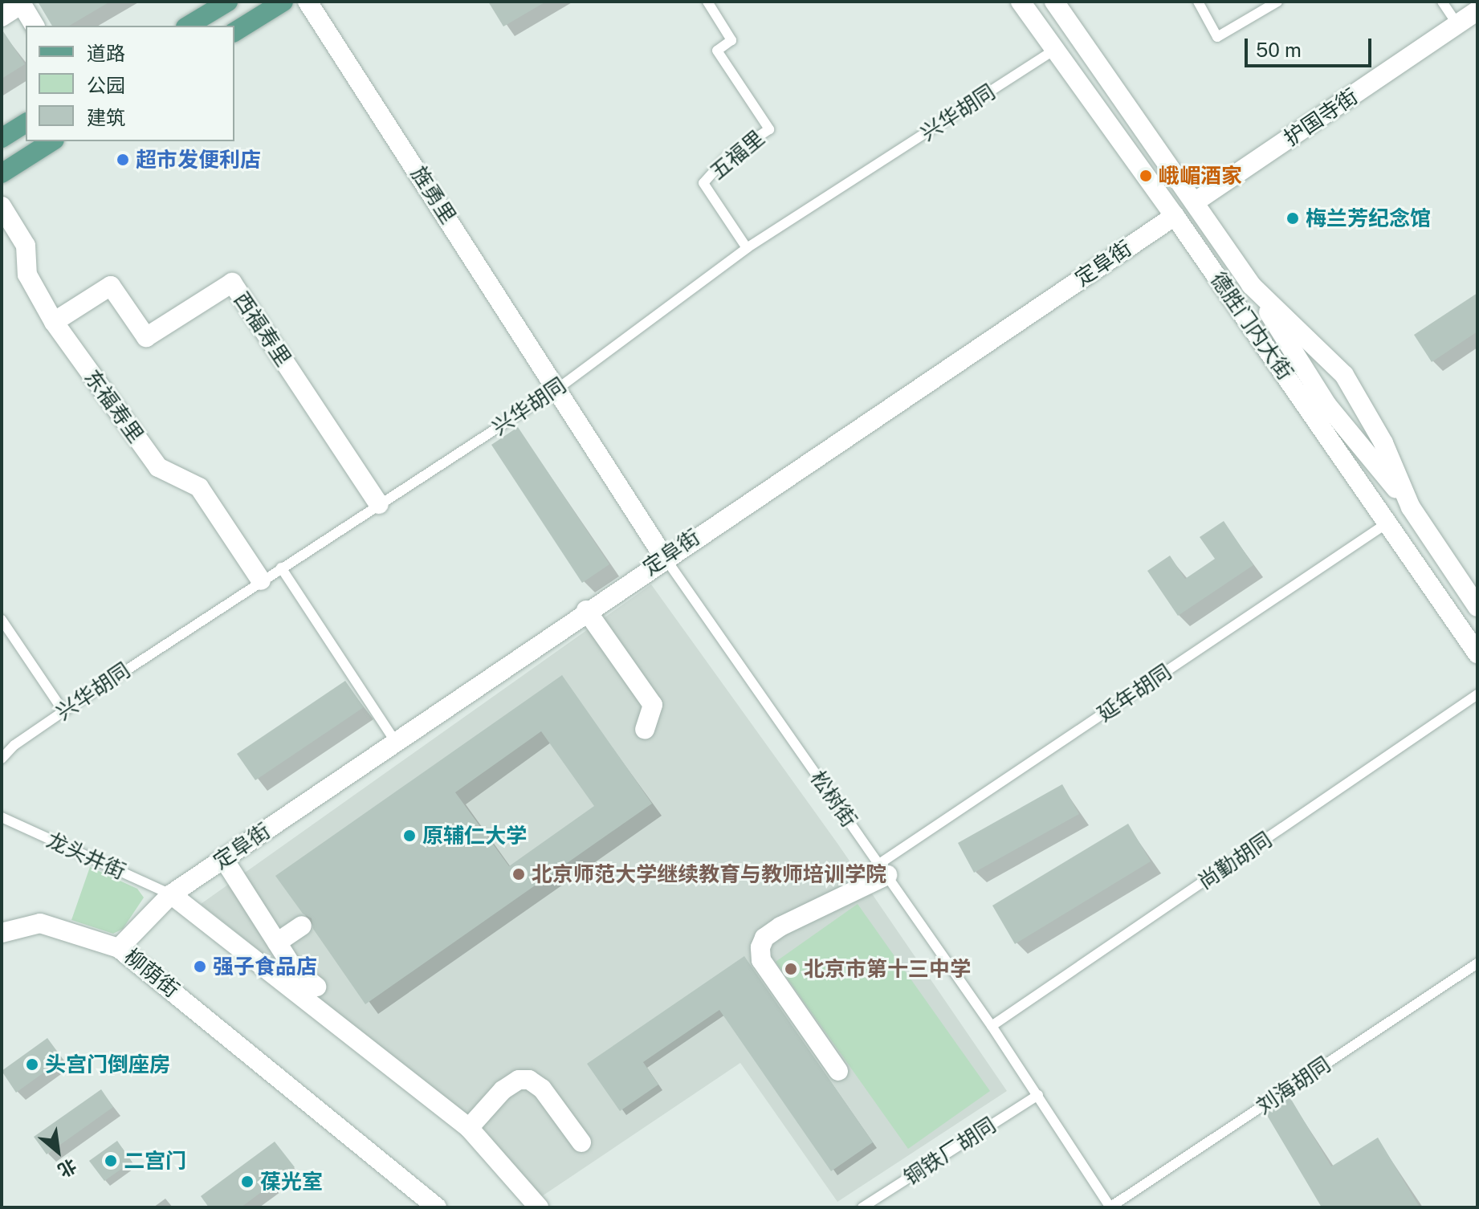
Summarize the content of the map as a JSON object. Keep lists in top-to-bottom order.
{
  "streets": {
    "street": [
      "护国寺街",
      "旌勇里",
      "定阜街",
      "德胜门内大街",
      "西福寿里",
      "东福寿里",
      "松树街",
      "柳荫街"
    ],
    "lane": [
      "兴华胡同",
      "五福里",
      "延年胡同",
      "龙头井街",
      "尚勤胡同",
      "刘海胡同",
      "铜铁厂胡同"
    ]
  },
  "crossings": [
    ["兴华胡同", "五福里"],
    ["兴华胡同", "旌勇里"],
    ["兴华胡同", "德胜门内大街"],
    ["兴华胡同", "西福寿里"],
    ["兴华胡同", "东福寿里"],
    ["兴华胡同", "松树街"],
    ["护国寺街", "定阜街"],
    ["护国寺街", "德胜门内大街"],
    ["旌勇里", "松树街"],
    ["定阜街", "德胜门内大街"],
    ["定阜街", "松树街"],
    ["定阜街", "龙头井街"],
    ["定阜街", "柳荫街"],
    ["德胜门内大街", "延年胡同"],
    ["西福寿里", "东福寿里"],
    ["延年胡同", "松树街"],
    ["松树街", "尚勤胡同"],
    ["松树街", "刘海胡同"],
    ["松树街", "铜铁厂胡同"],
    ["龙头井街", "柳荫街"]
  ],
  "places": [
    "超市发便利店",
    "峨嵋酒家",
    "梅兰芳纪念馆",
    "原辅仁大学",
    "北京师范大学继续教育与教师培训学院",
    "强子食品店",
    "北京市第十三中学",
    "头宫门倒座房",
    "二宫门",
    "葆光室"
  ],
  "legend": ["道路", "公园", "建筑"],
  "scale_bar": "50 m",
  "north": "bottom right"
}
